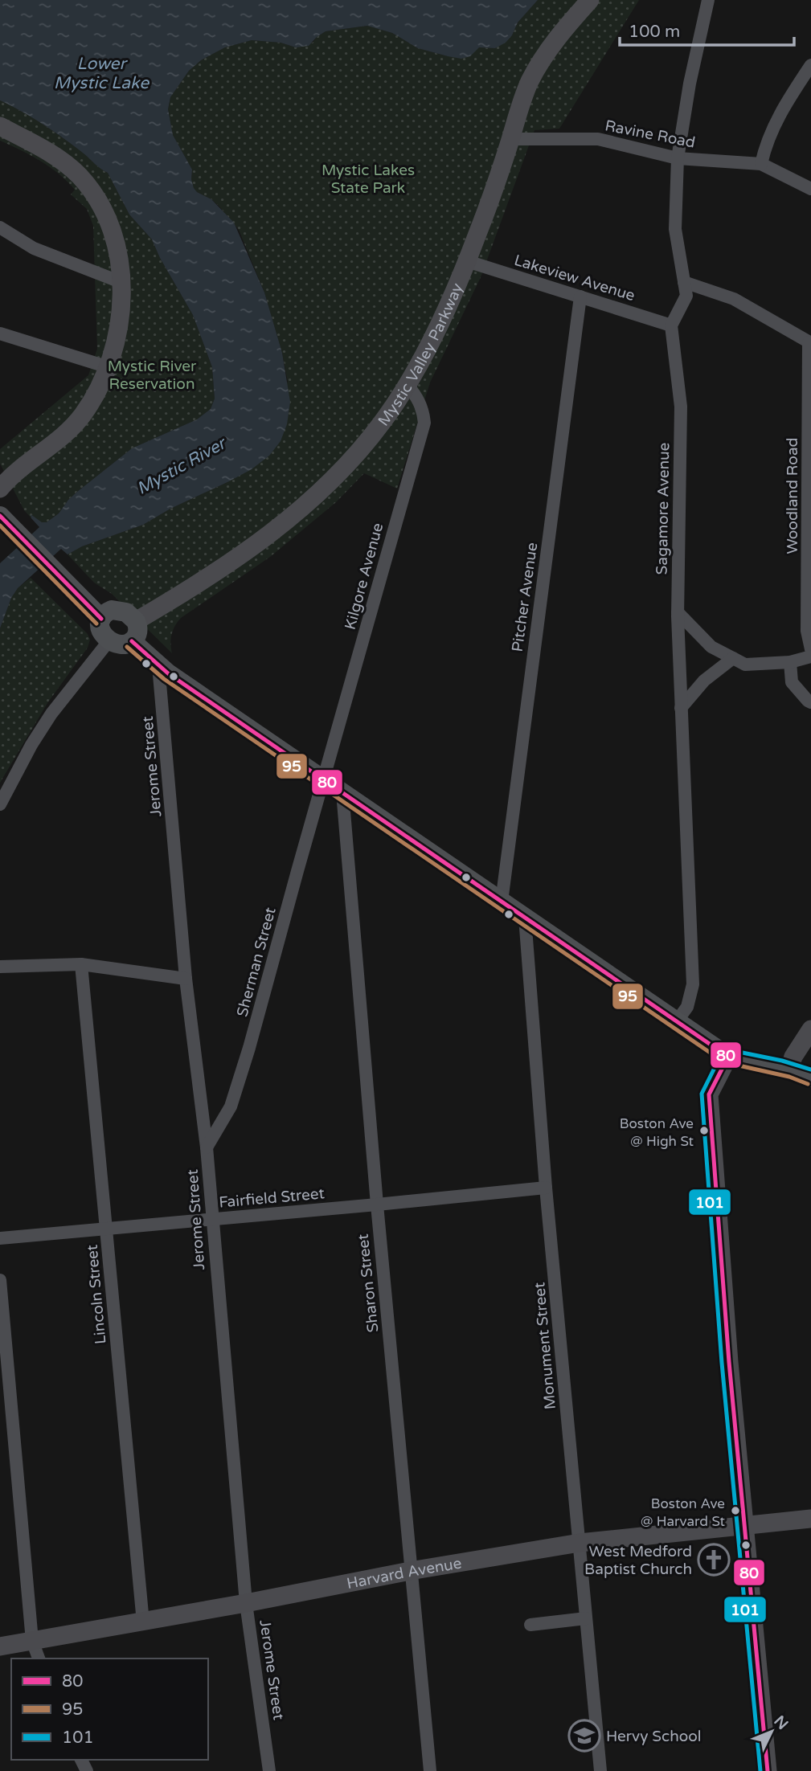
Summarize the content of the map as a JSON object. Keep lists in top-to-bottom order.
{
  "streets": {
    "main road": ["Mystic Valley Parkway", "Harvard Avenue"],
    "street": [
      "Ravine Road",
      "Lakeview Avenue",
      "Woodland Road",
      "Sagamore Avenue",
      "Kilgore Avenue",
      "Pitcher Avenue",
      "Jerome Street",
      "Sherman Street",
      "Fairfield Street",
      "Sharon Street",
      "Lincoln Street",
      "Monument Street"
    ]
  },
  "crossings": [
    ["Ravine Road", "Mystic Valley Parkway"],
    ["Lakeview Avenue", "Mystic Valley Parkway"],
    ["Lakeview Avenue", "Sagamore Avenue"],
    ["Lakeview Avenue", "Pitcher Avenue"],
    ["Mystic Valley Parkway", "Kilgore Avenue"],
    ["Kilgore Avenue", "Sherman Street"],
    ["Jerome Street", "Sherman Street"],
    ["Jerome Street", "Fairfield Street"],
    ["Jerome Street", "Harvard Avenue"],
    ["Fairfield Street", "Sharon Street"],
    ["Fairfield Street", "Lincoln Street"],
    ["Fairfield Street", "Monument Street"],
    ["Sharon Street", "Harvard Avenue"],
    ["Lincoln Street", "Harvard Avenue"],
    ["Monument Street", "Harvard Avenue"]
  ],
  "water": ["Lower Mystic Lake", "Mystic River"],
  "parks": ["Mystic Lakes State Park", "Mystic River Reservation"],
  "places": {
    "other": ["Boston Ave @ High St", "Boston Ave @ Harvard St"],
    "church": ["West Medford Baptist Church"],
    "school or university": ["Hervy School"]
  },
  "lines": ["transit line 80", "transit line 95", "transit line 101"],
  "legend": ["80", "95", "101"],
  "scale_bar": "100 m",
  "north": "top right"
}
